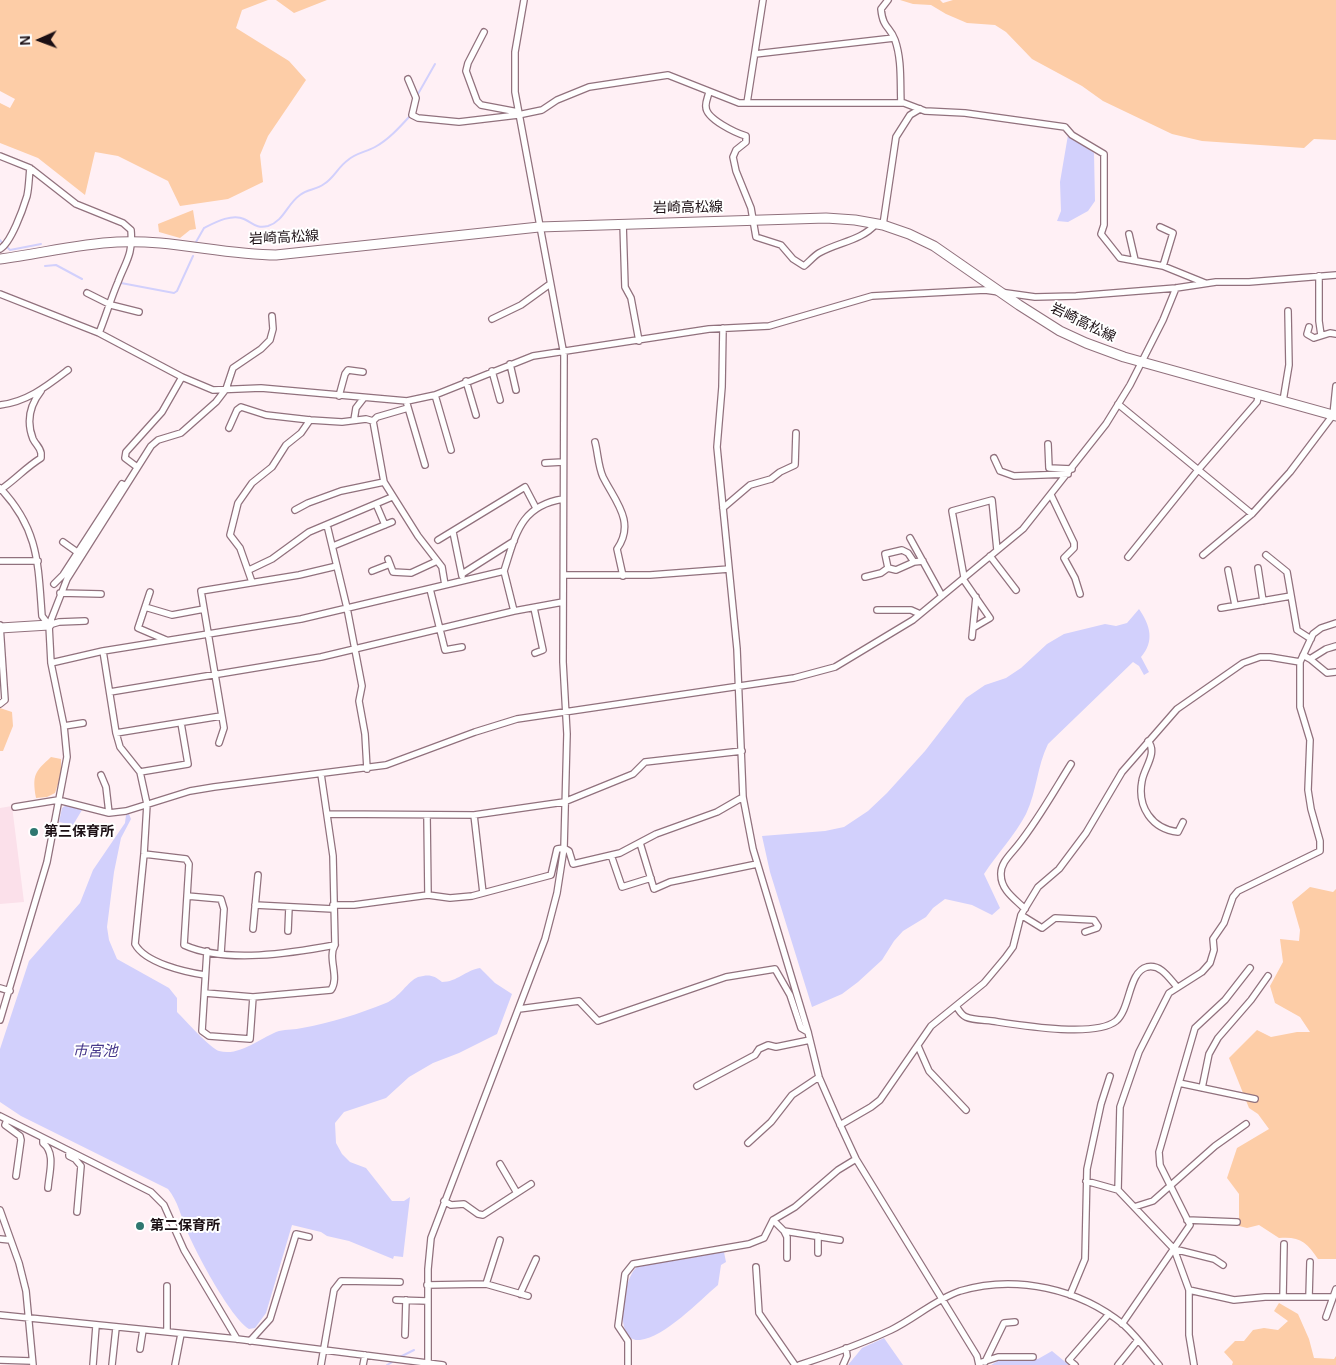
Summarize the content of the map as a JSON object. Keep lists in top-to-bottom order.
{
  "streets": {
    "main road": ["岩崎高松線"]
  },
  "water": ["市宮池"],
  "places": ["第三保育所", "第二保育所"],
  "north": "left"
}
